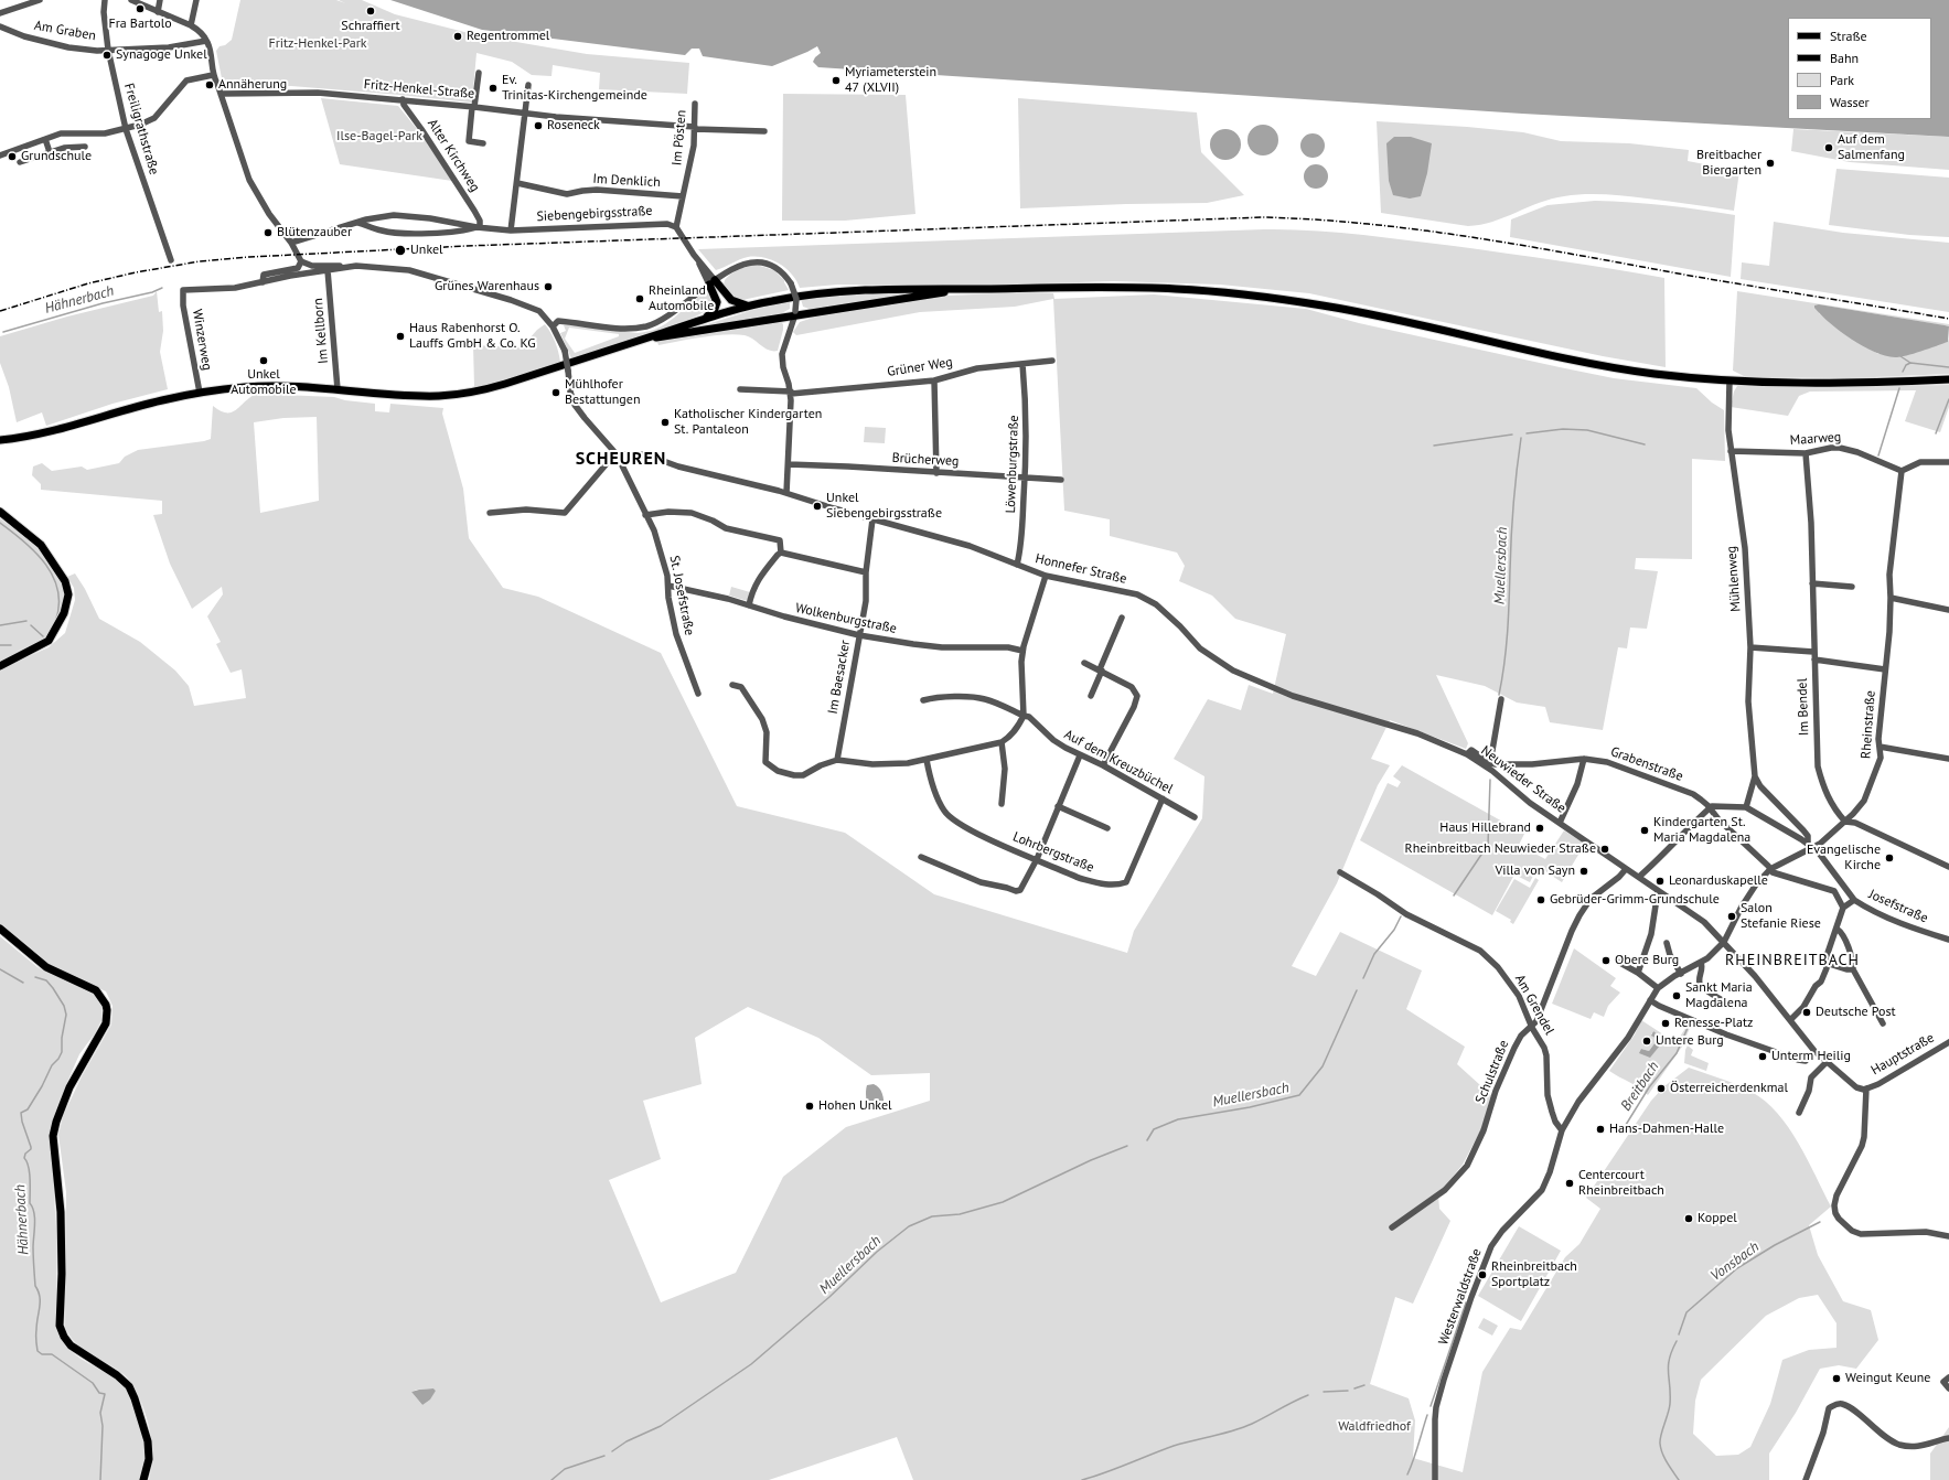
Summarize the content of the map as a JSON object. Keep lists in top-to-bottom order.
{
  "streets": {
    "street": [
      "Am Graben",
      "Fritz-Henkel-Straße",
      "Freiligrathstraße",
      "Im Pösten",
      "Alter Kirchweg",
      "Im Denklich",
      "Siebengebirgsstraße",
      "Im Kellborn",
      "Winzerweg",
      "Grüner Weg",
      "Maarweg",
      "Brücherweg",
      "Löwenburgstraße",
      "Honnefer Straße",
      "Mühlenweg",
      "St. Josefstraße",
      "Wolkenburgstraße",
      "Im Baesacker",
      "Im Bendel",
      "Rheinstraße",
      "Auf dem Kreuzbüchel",
      "Grabenstraße",
      "Neuwieder Straße",
      "Lohrbergstraße",
      "Josefstraße",
      "Am Grendel",
      "Hauptstraße",
      "Schulstraße",
      "Westerwaldstraße"
    ]
  },
  "crossings": [
    ["Am Graben", "Freiligrathstraße"],
    ["Fritz-Henkel-Straße", "Im Pösten"],
    ["Fritz-Henkel-Straße", "Alter Kirchweg"],
    ["Im Pösten", "Im Denklich"],
    ["Im Pösten", "Siebengebirgsstraße"],
    ["Alter Kirchweg", "Siebengebirgsstraße"],
    ["Grüner Weg", "Löwenburgstraße"],
    ["Maarweg", "Mühlenweg"],
    ["Maarweg", "Im Bendel"],
    ["Maarweg", "Rheinstraße"],
    ["Brücherweg", "Löwenburgstraße"],
    ["Löwenburgstraße", "Honnefer Straße"],
    ["Honnefer Straße", "St. Josefstraße"],
    ["Honnefer Straße", "Im Baesacker"],
    ["Honnefer Straße", "Neuwieder Straße"],
    ["Mühlenweg", "Josefstraße"],
    ["St. Josefstraße", "Wolkenburgstraße"],
    ["Wolkenburgstraße", "Im Baesacker"],
    ["Im Bendel", "Rheinstraße"],
    ["Rheinstraße", "Grabenstraße"],
    ["Rheinstraße", "Josefstraße"],
    ["Rheinstraße", "Hauptstraße"],
    ["Rheinstraße", "Westerwaldstraße"],
    ["Auf dem Kreuzbüchel", "Lohrbergstraße"],
    ["Grabenstraße", "Josefstraße"],
    ["Neuwieder Straße", "Hauptstraße"],
    ["Neuwieder Straße", "Schulstraße"],
    ["Am Grendel", "Schulstraße"],
    ["Am Grendel", "Westerwaldstraße"],
    ["Hauptstraße", "Schulstraße"]
  ],
  "districts": ["SCHEUREN", "RHEINBREITBACH"],
  "water": [
    "Hähnerbach",
    "Muellersbach",
    "Breitbach",
    "Vonsbach"
  ],
  "parks": ["Fritz-Henkel-Park", "Ilse-Bagel-Park", "Waldfriedhof"],
  "places": [
    "Fra Bartolo",
    "Schraffiert",
    "Regentrommel",
    "Synagoge Unkel",
    "Myriameterstein 47 (XLVII)",
    "Annäherung",
    "Ev. Trinitas-Kirchengemeinde",
    "Roseneck",
    "Auf dem Salmenfang",
    "Grundschule",
    "Breitbacher Biergarten",
    "Blütenzauber",
    "Unkel",
    "Grünes Warenhaus",
    "Rheinland Automobile",
    "Haus Rabenhorst O. Lauffs GmbH & Co. KG",
    "Unkel Automobile",
    "Mühlhofer Bestattungen",
    "Katholischer Kindergarten St. Pantaleon",
    "Unkel Siebengebirgsstraße",
    "Haus Hillebrand",
    "Kindergarten St. Maria Magdalena",
    "Rheinbreitbach Neuwieder Straße",
    "Evangelische Kirche",
    "Villa von Sayn",
    "Leonarduskapelle",
    "Gebrüder-Grimm-Grundschule",
    "Salon Stefanie Riese",
    "Obere Burg",
    "Sankt Maria Magdalena",
    "Deutsche Post",
    "Renesse-Platz",
    "Untere Burg",
    "Unterm Heilig",
    "Österreicherdenkmal",
    "Hohen Unkel",
    "Hans-Dahmen-Halle",
    "Centercourt Rheinbreitbach",
    "Koppel",
    "Rheinbreitbach Sportplatz",
    "Weingut Keune"
  ],
  "legend": [
    "Straße",
    "Bahn",
    "Park",
    "Wasser"
  ]
}
